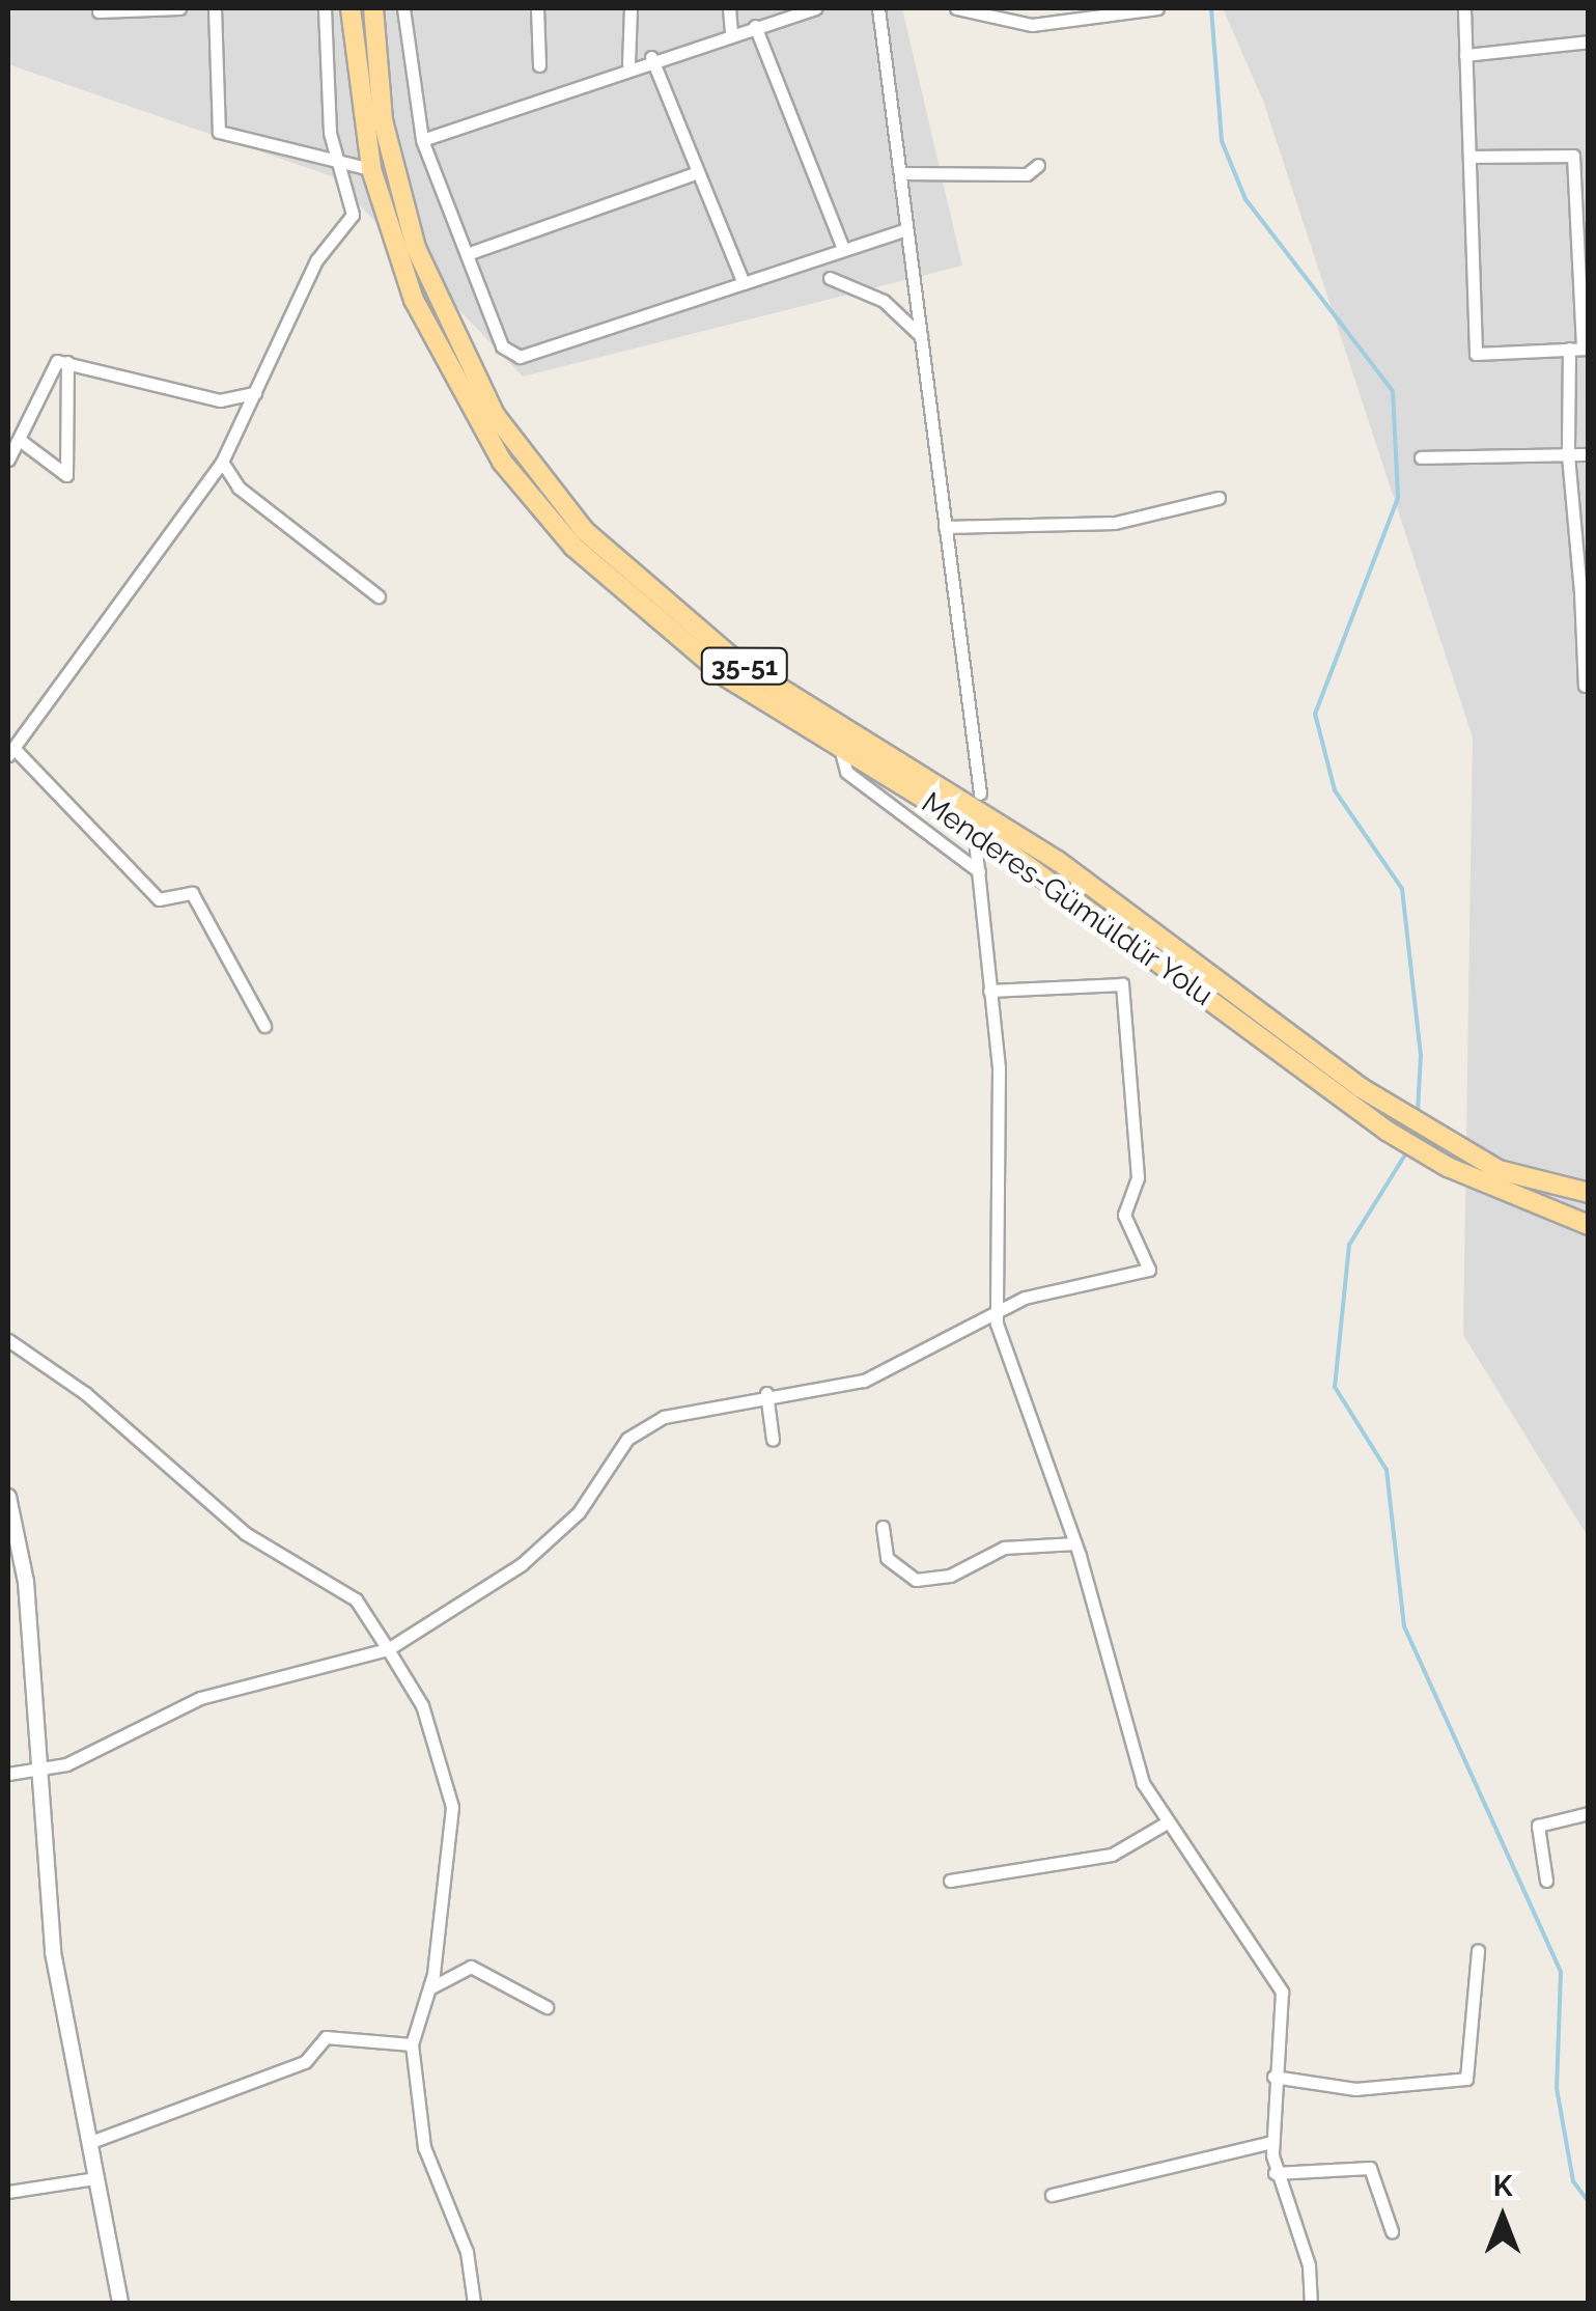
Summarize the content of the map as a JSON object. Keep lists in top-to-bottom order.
{
  "streets": {
    "main road": ["35-51", "Menderes-Gümüldür Yolu"]
  },
  "crossings": [
    ["35-51", "Menderes-Gümüldür Yolu"]
  ],
  "north": "top"
}
